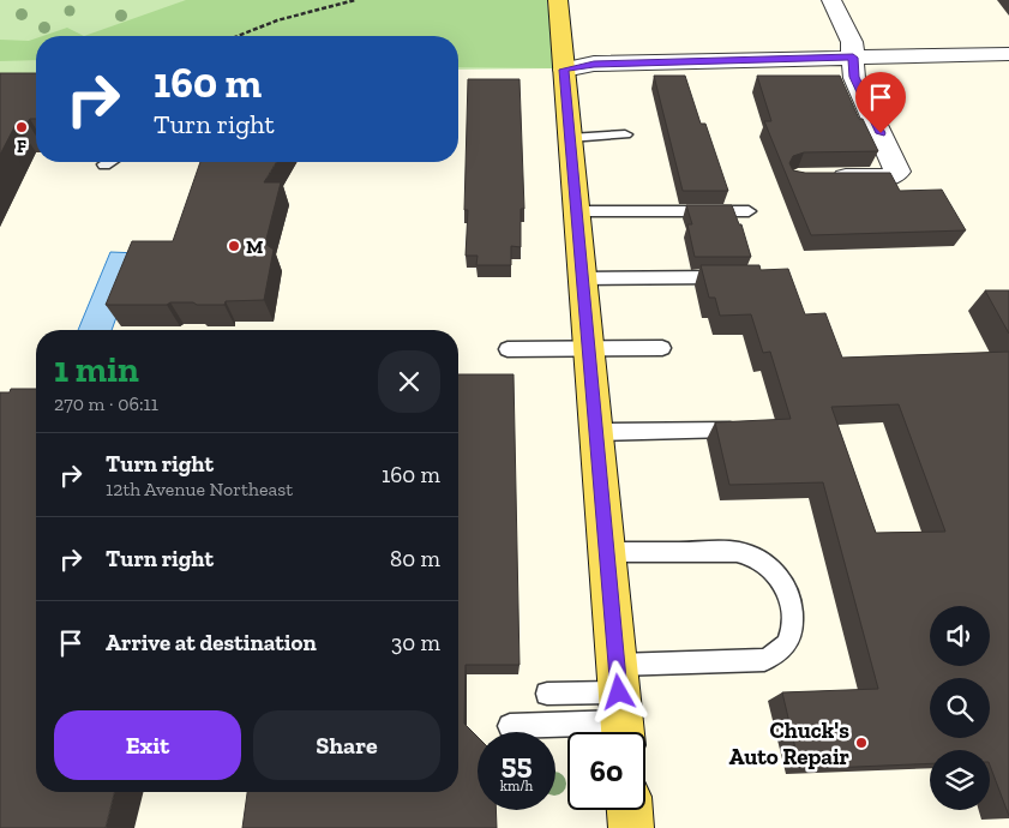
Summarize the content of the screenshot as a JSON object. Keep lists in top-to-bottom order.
{
  "places": ["F", "M", "Chuck's Auto Repair"],
  "page": {
    "turn": ["160 m", "Turn right"],
    "heading": ["1 min", "270 m · 06:11"],
    "list": [
      {
        "name": "Turn right",
        "note": "12th Avenue Northeast",
        "value": "160 m"
      },
      {
        "name": "Turn right",
        "value": "80 m"
      },
      {
        "name": "Arrive at destination",
        "value": "30 m"
      }
    ],
    "buttons": ["Exit", "Share"],
    "speed": "55 km/h",
    "limit": "60"
  }
}
